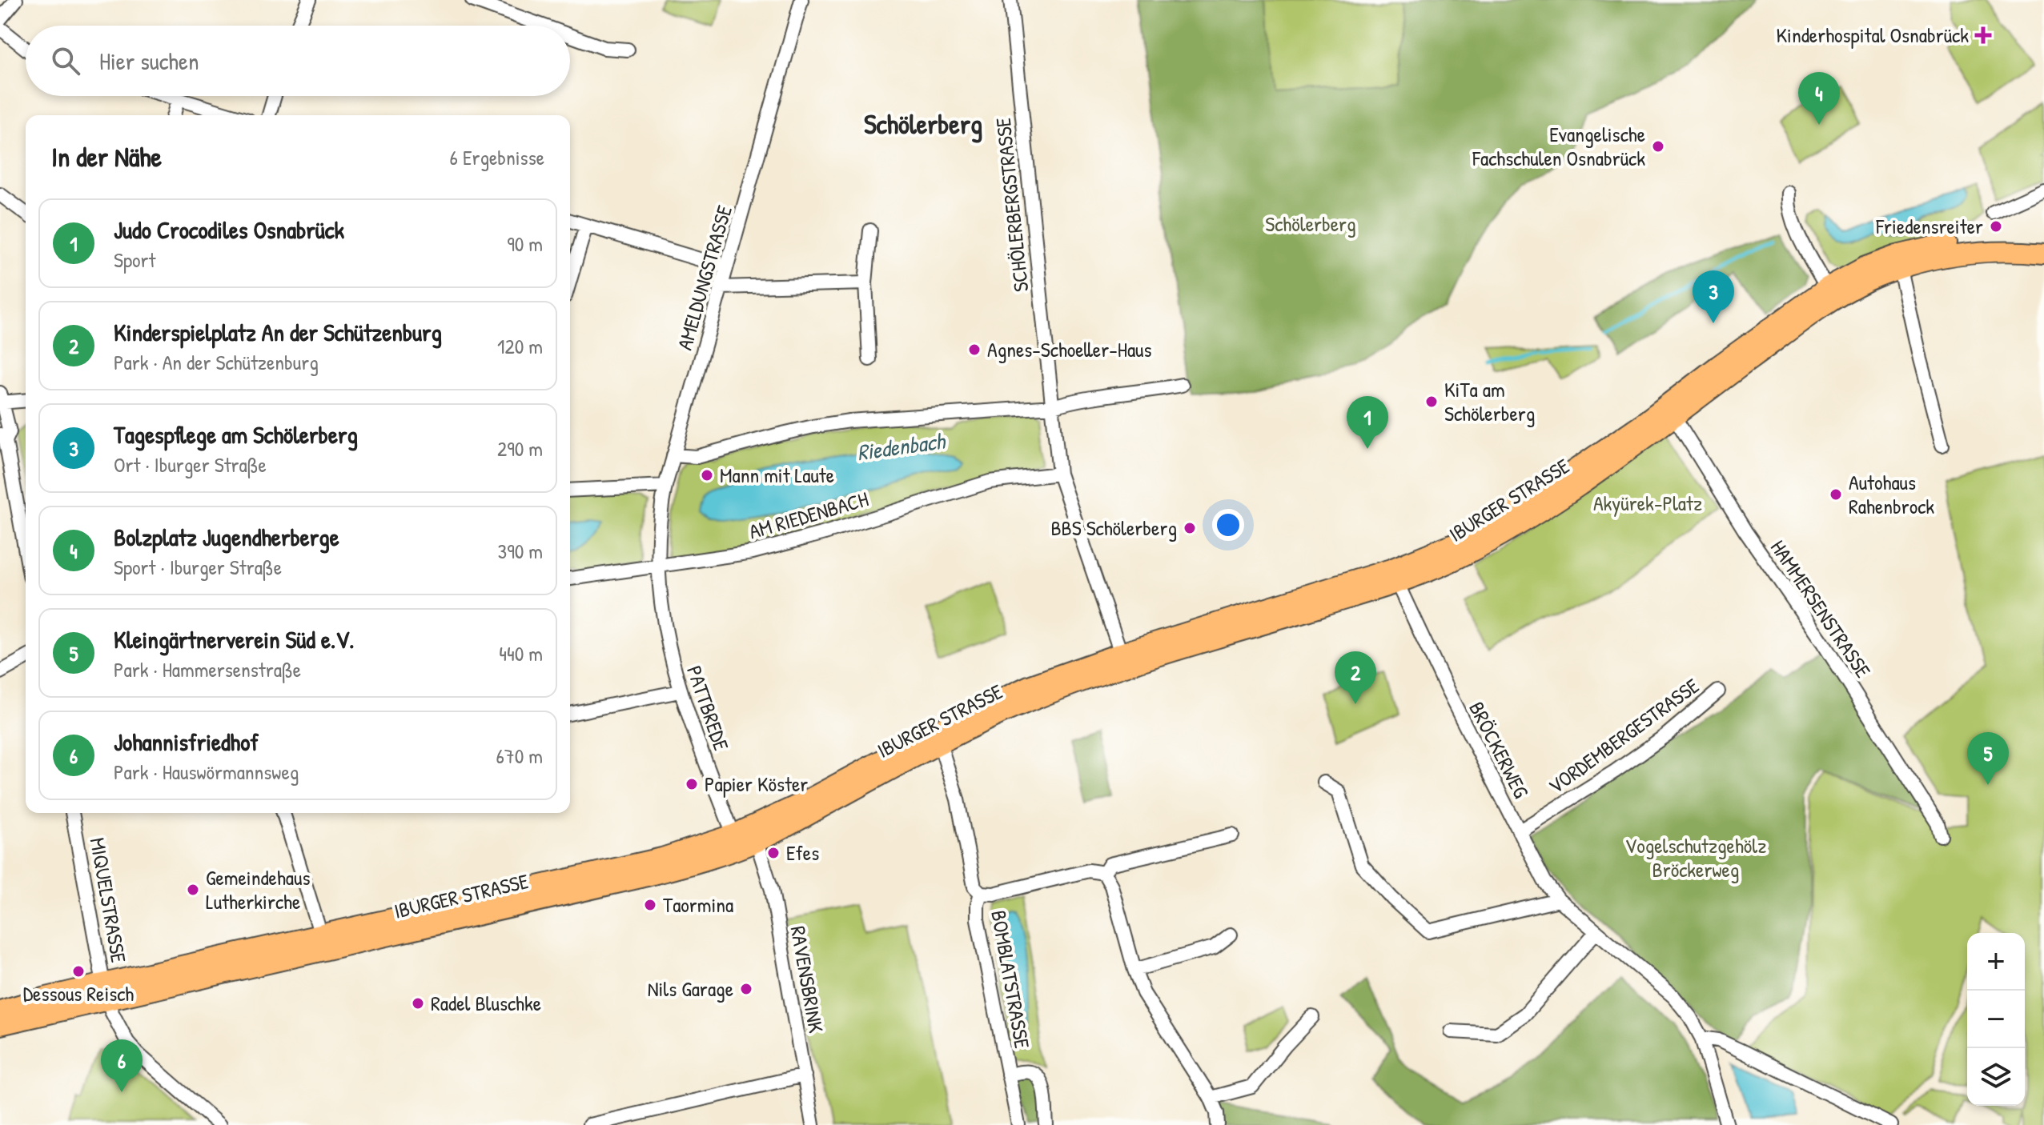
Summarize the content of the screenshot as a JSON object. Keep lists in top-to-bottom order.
{
  "streets": {
    "main road": ["IBURGER STRASSE"],
    "street": [
      "SCHÖLERBERGSTRASSE",
      "AMELDUNGSTRASSE",
      "AM RIEDENBACH",
      "HAMMERSENSTRASSE",
      "PATTBREDE",
      "VORDEMBERGESTRASSE",
      "BRÖCKERWEG",
      "MIQUELSTRASSE",
      "RAVENSBRINK",
      "BOMBLATSTRASSE"
    ]
  },
  "crossings": [
    ["SCHÖLERBERGSTRASSE", "IBURGER STRASSE"],
    ["SCHÖLERBERGSTRASSE", "AM RIEDENBACH"],
    ["AMELDUNGSTRASSE", "AM RIEDENBACH"],
    ["AMELDUNGSTRASSE", "PATTBREDE"],
    ["IBURGER STRASSE", "HAMMERSENSTRASSE"],
    ["IBURGER STRASSE", "PATTBREDE"],
    ["IBURGER STRASSE", "BRÖCKERWEG"],
    ["IBURGER STRASSE", "MIQUELSTRASSE"],
    ["IBURGER STRASSE", "RAVENSBRINK"],
    ["IBURGER STRASSE", "BOMBLATSTRASSE"],
    ["AM RIEDENBACH", "PATTBREDE"],
    ["VORDEMBERGESTRASSE", "BRÖCKERWEG"]
  ],
  "districts": ["Schölerberg"],
  "water": ["Riedenbach"],
  "parks": ["Schölerberg", "Akyürek-Platz", "Vogelschutzgehölz Bröckerweg"],
  "places": {
    "health": ["Kinderhospital Osnabrück"],
    "other": [
      "Evangelische Fachschulen Osnabrück",
      "Friedensreiter",
      "Agnes-Schoeller-Haus",
      "KiTa am Schölerberg",
      "Mann mit Laute",
      "Autohaus Rahenbrock",
      "BBS Schölerberg",
      "Papier Köster",
      "Efes",
      "Gemeindehaus Lutherkirche",
      "Taormina",
      "Dessous Reisch",
      "Nils Garage",
      "Radel Bluschke"
    ]
  },
  "page": {
    "search": "Hier suchen",
    "pins": [
      "4",
      "3",
      "1",
      "2",
      "5",
      "6"
    ],
    "heading": ["In der Nähe", "6 Ergebnisse"],
    "list": [
      {
        "mark": "1",
        "name": "Judo Crocodiles Osnabrück",
        "note": "Sport",
        "value": "90 m"
      },
      {
        "mark": "2",
        "name": "Kinderspielplatz An der Schützenburg",
        "note": "Park · An der Schützenburg",
        "value": "120 m"
      },
      {
        "mark": "3",
        "name": "Tagespflege am Schölerberg",
        "note": "Ort · Iburger Straße",
        "value": "290 m"
      },
      {
        "mark": "4",
        "name": "Bolzplatz Jugendherberge",
        "note": "Sport · Iburger Straße",
        "value": "390 m"
      },
      {
        "mark": "5",
        "name": "Kleingärtnerverein Süd e.V.",
        "note": "Park · Hammersenstraße",
        "value": "440 m"
      },
      {
        "mark": "6",
        "name": "Johannisfriedhof",
        "note": "Park · Hauswörmannsweg",
        "value": "670 m"
      }
    ],
    "map_buttons": ["+", "−"]
  }
}
